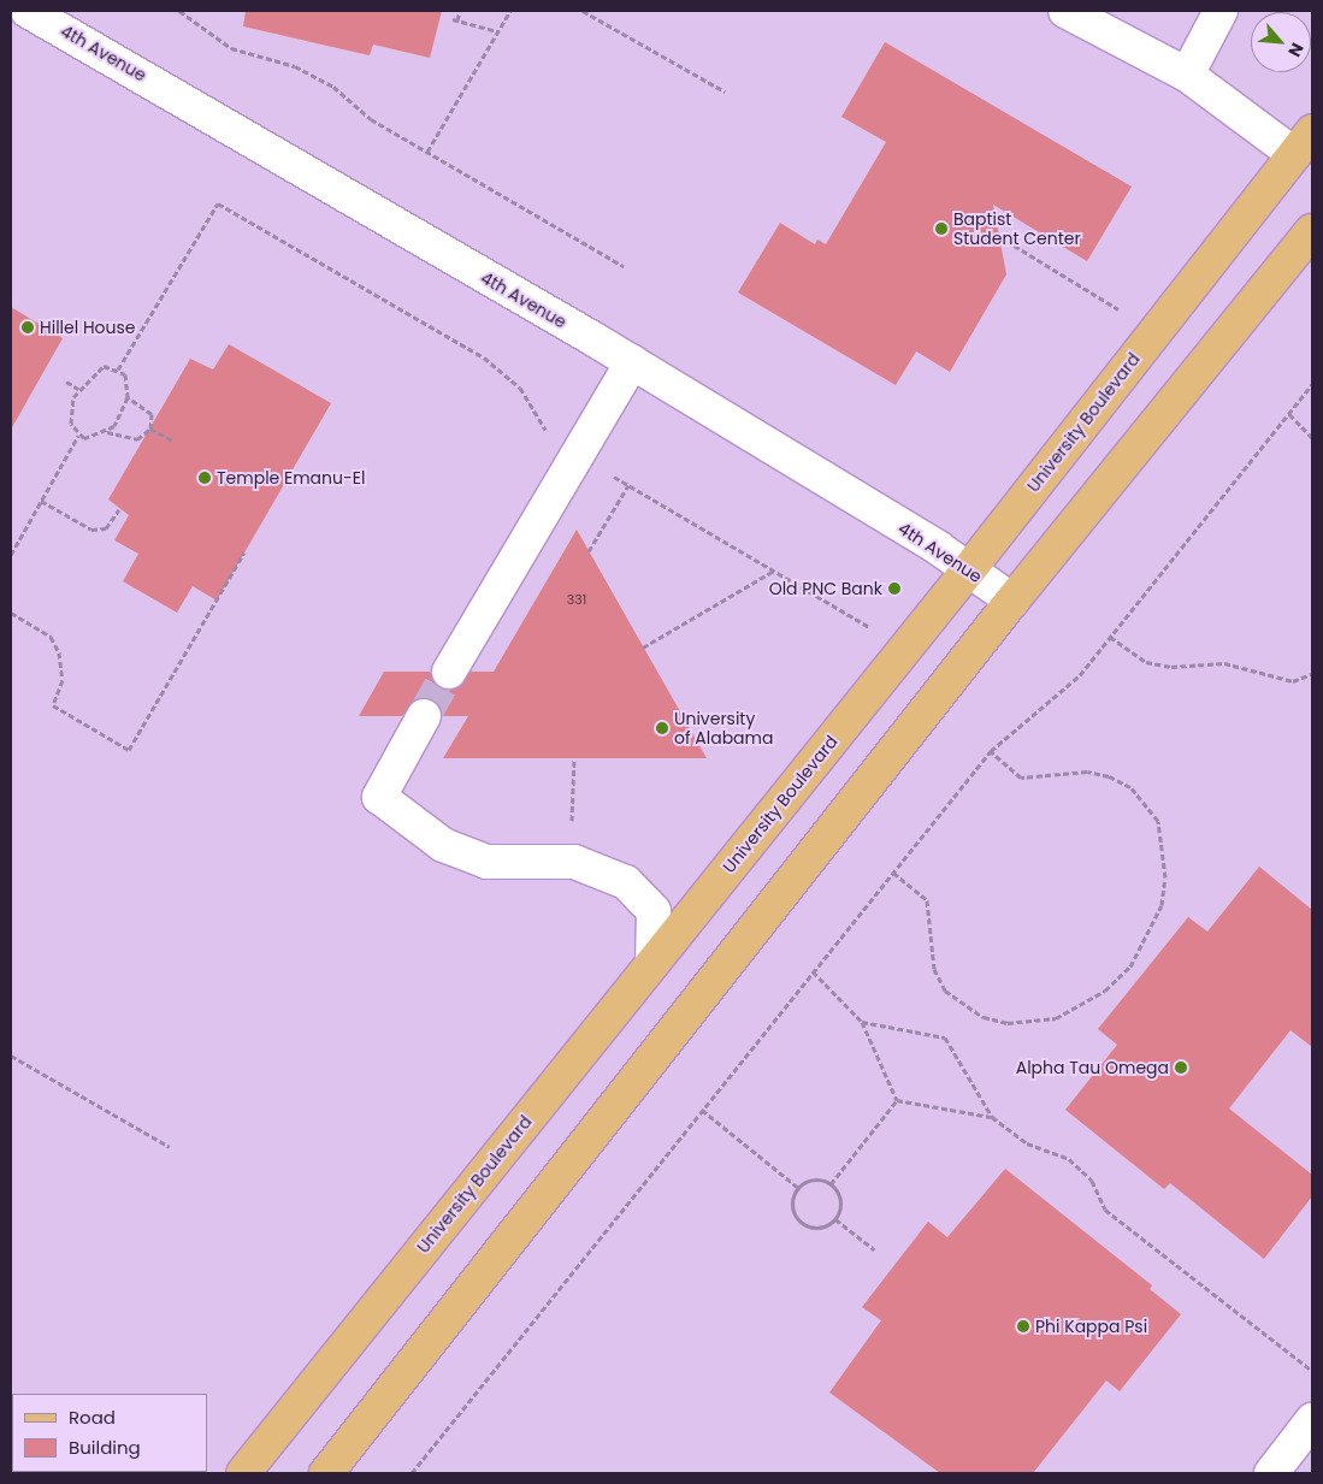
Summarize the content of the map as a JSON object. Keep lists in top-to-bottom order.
{
  "streets": {
    "main road": ["University Boulevard"],
    "street": ["4th Avenue"]
  },
  "crossings": [
    ["4th Avenue", "University Boulevard"]
  ],
  "places": [
    "Baptist Student Center",
    "Hillel House",
    "Temple Emanu-El",
    "Old PNC Bank",
    "University of Alabama",
    "Alpha Tau Omega",
    "Phi Kappa Psi"
  ],
  "house_numbers": ["331"],
  "legend": ["Road", "Building"],
  "north": "bottom right"
}
